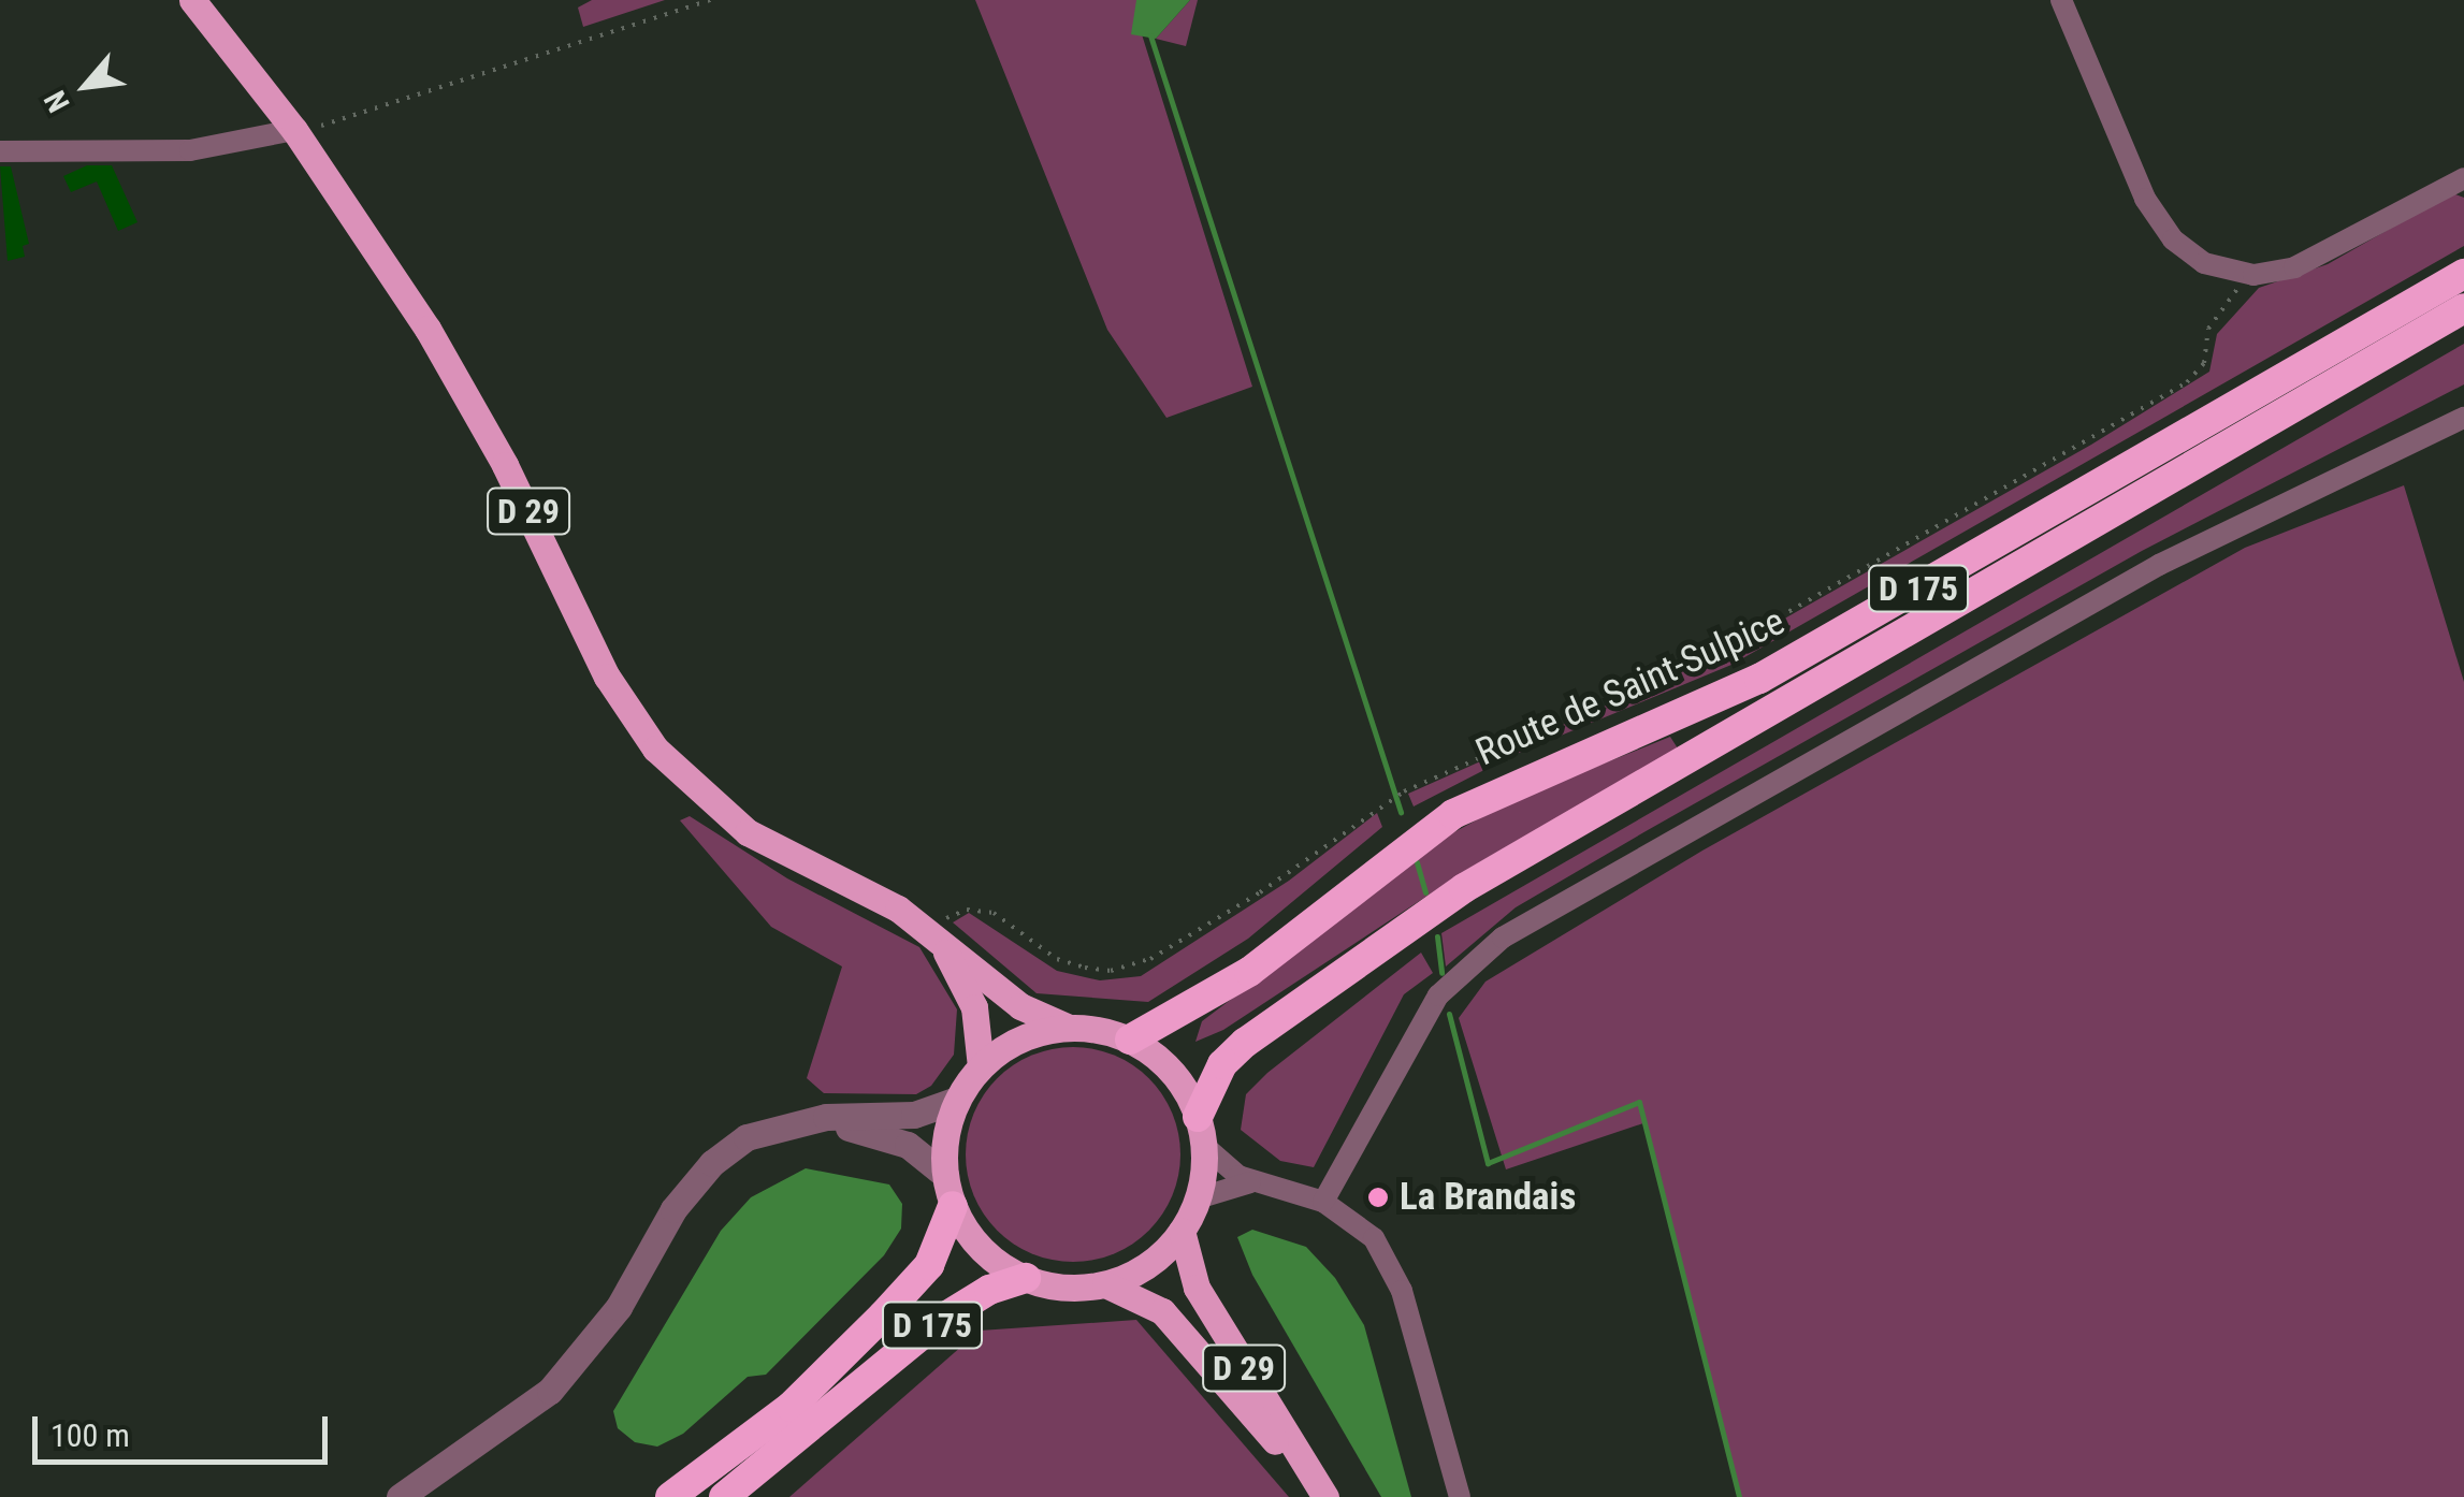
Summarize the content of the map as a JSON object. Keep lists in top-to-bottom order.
{
  "streets": {
    "highway": ["D 175", "Route de Saint-Sulpice"],
    "main road": ["D 29"]
  },
  "crossings": [
    ["D 29", "D 175"],
    ["D 29", "Route de Saint-Sulpice"],
    ["D 175", "Route de Saint-Sulpice"]
  ],
  "places": ["La Brandais"],
  "scale_bar": "100 m",
  "north": "bottom left"
}
